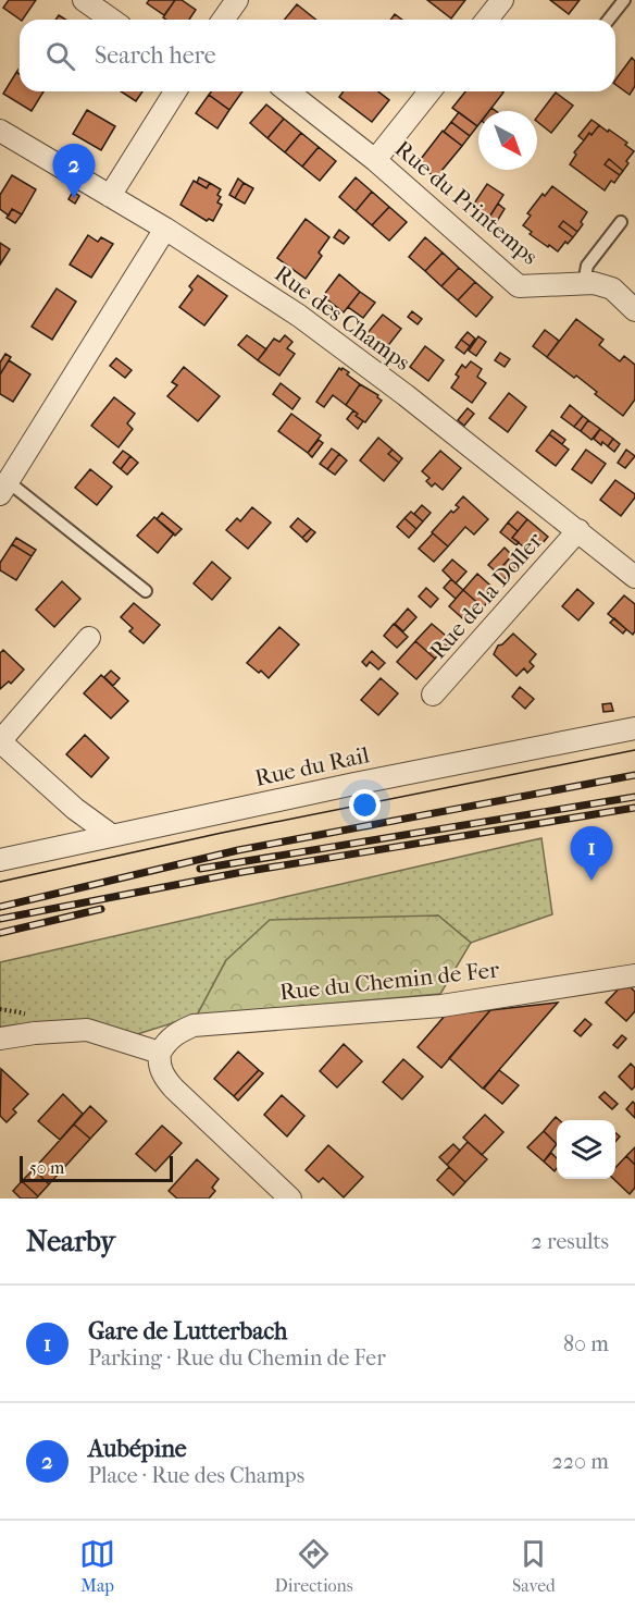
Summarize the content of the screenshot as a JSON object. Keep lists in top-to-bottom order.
{
  "streets": {
    "street": [
      "Rue du Printemps",
      "Rue des Champs",
      "Rue de la Doller",
      "Rue du Rail",
      "Rue du Chemin de Fer"
    ]
  },
  "crossings": [
    ["Rue des Champs", "Rue de la Doller"]
  ],
  "scale_bar": "50 m",
  "north": "bottom right",
  "page": {
    "search": "Search here",
    "pins": ["2", "1"],
    "scale": "50 m",
    "heading": ["Nearby", "2 results"],
    "list": [
      {
        "mark": "1",
        "name": "Gare de Lutterbach",
        "note": "Parking · Rue du Chemin de Fer",
        "value": "80 m"
      },
      {
        "mark": "2",
        "name": "Aubépine",
        "note": "Place · Rue des Champs",
        "value": "220 m"
      }
    ],
    "nav": ["Map", "Directions", "Saved"]
  }
}
